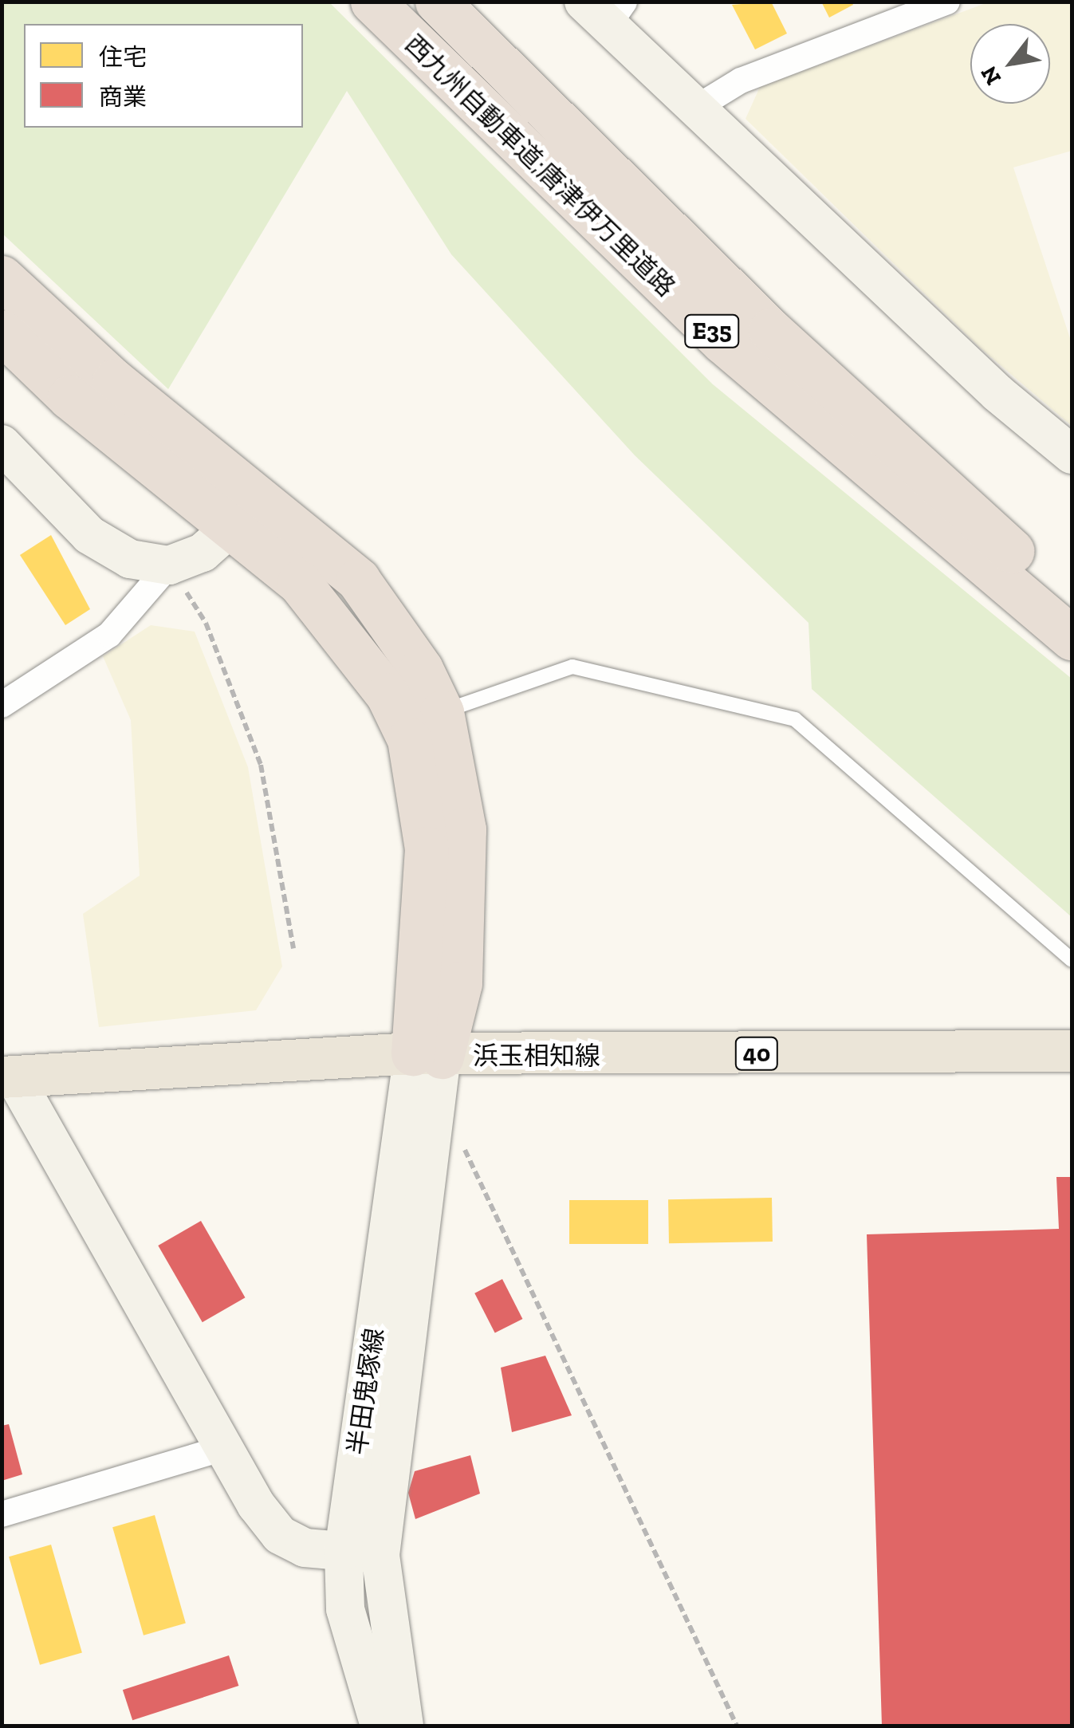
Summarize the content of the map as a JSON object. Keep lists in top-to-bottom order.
{
  "streets": {
    "highway": ["西九州自動車道;唐津伊万里道路", "E35"],
    "main road": ["40", "浜玉相知線"],
    "street": ["半田鬼塚線"]
  },
  "crossings": [
    ["浜玉相知線", "半田鬼塚線"]
  ],
  "legend": ["住宅", "商業"],
  "north": "bottom left"
}
